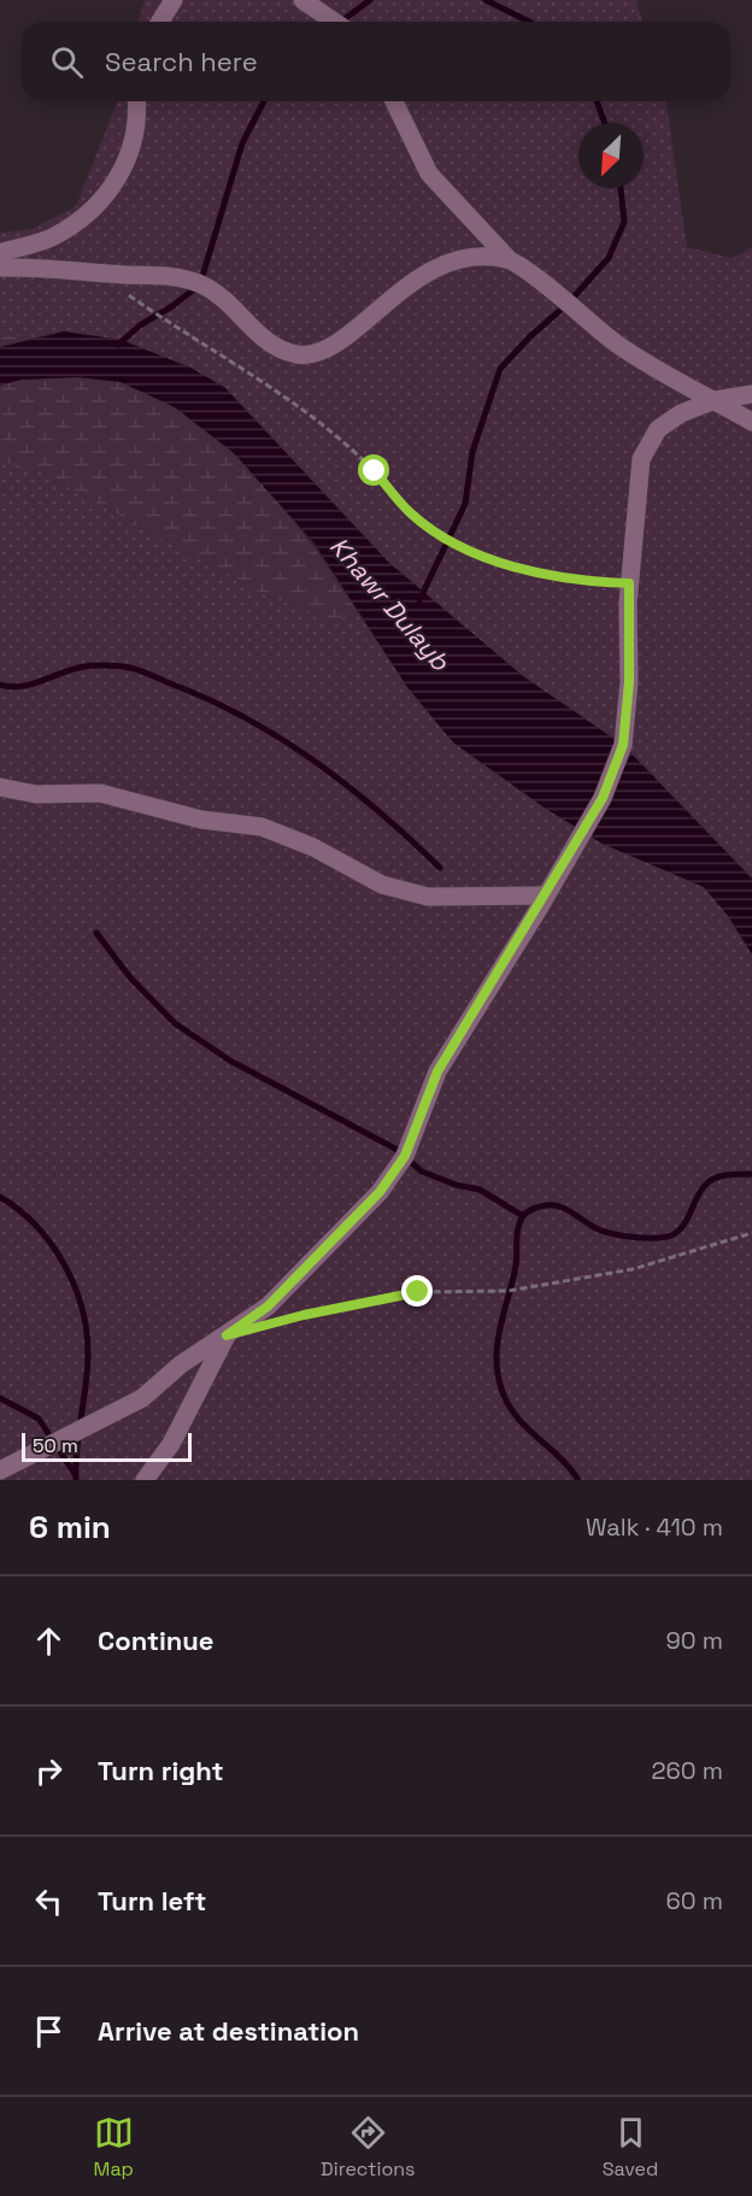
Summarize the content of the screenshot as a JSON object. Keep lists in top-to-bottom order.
{
  "water": ["Khawr Dulayb"],
  "scale_bar": "50 m",
  "north": "bottom left",
  "page": {
    "search": "Search here",
    "scale": "50 m",
    "heading": ["6 min", "Walk · 410 m"],
    "list": [
      ["Continue", "90 m"],
      ["Turn right", "260 m"],
      ["Turn left", "60 m"],
      "Arrive at destination"
    ],
    "nav": ["Map", "Directions", "Saved"]
  }
}
